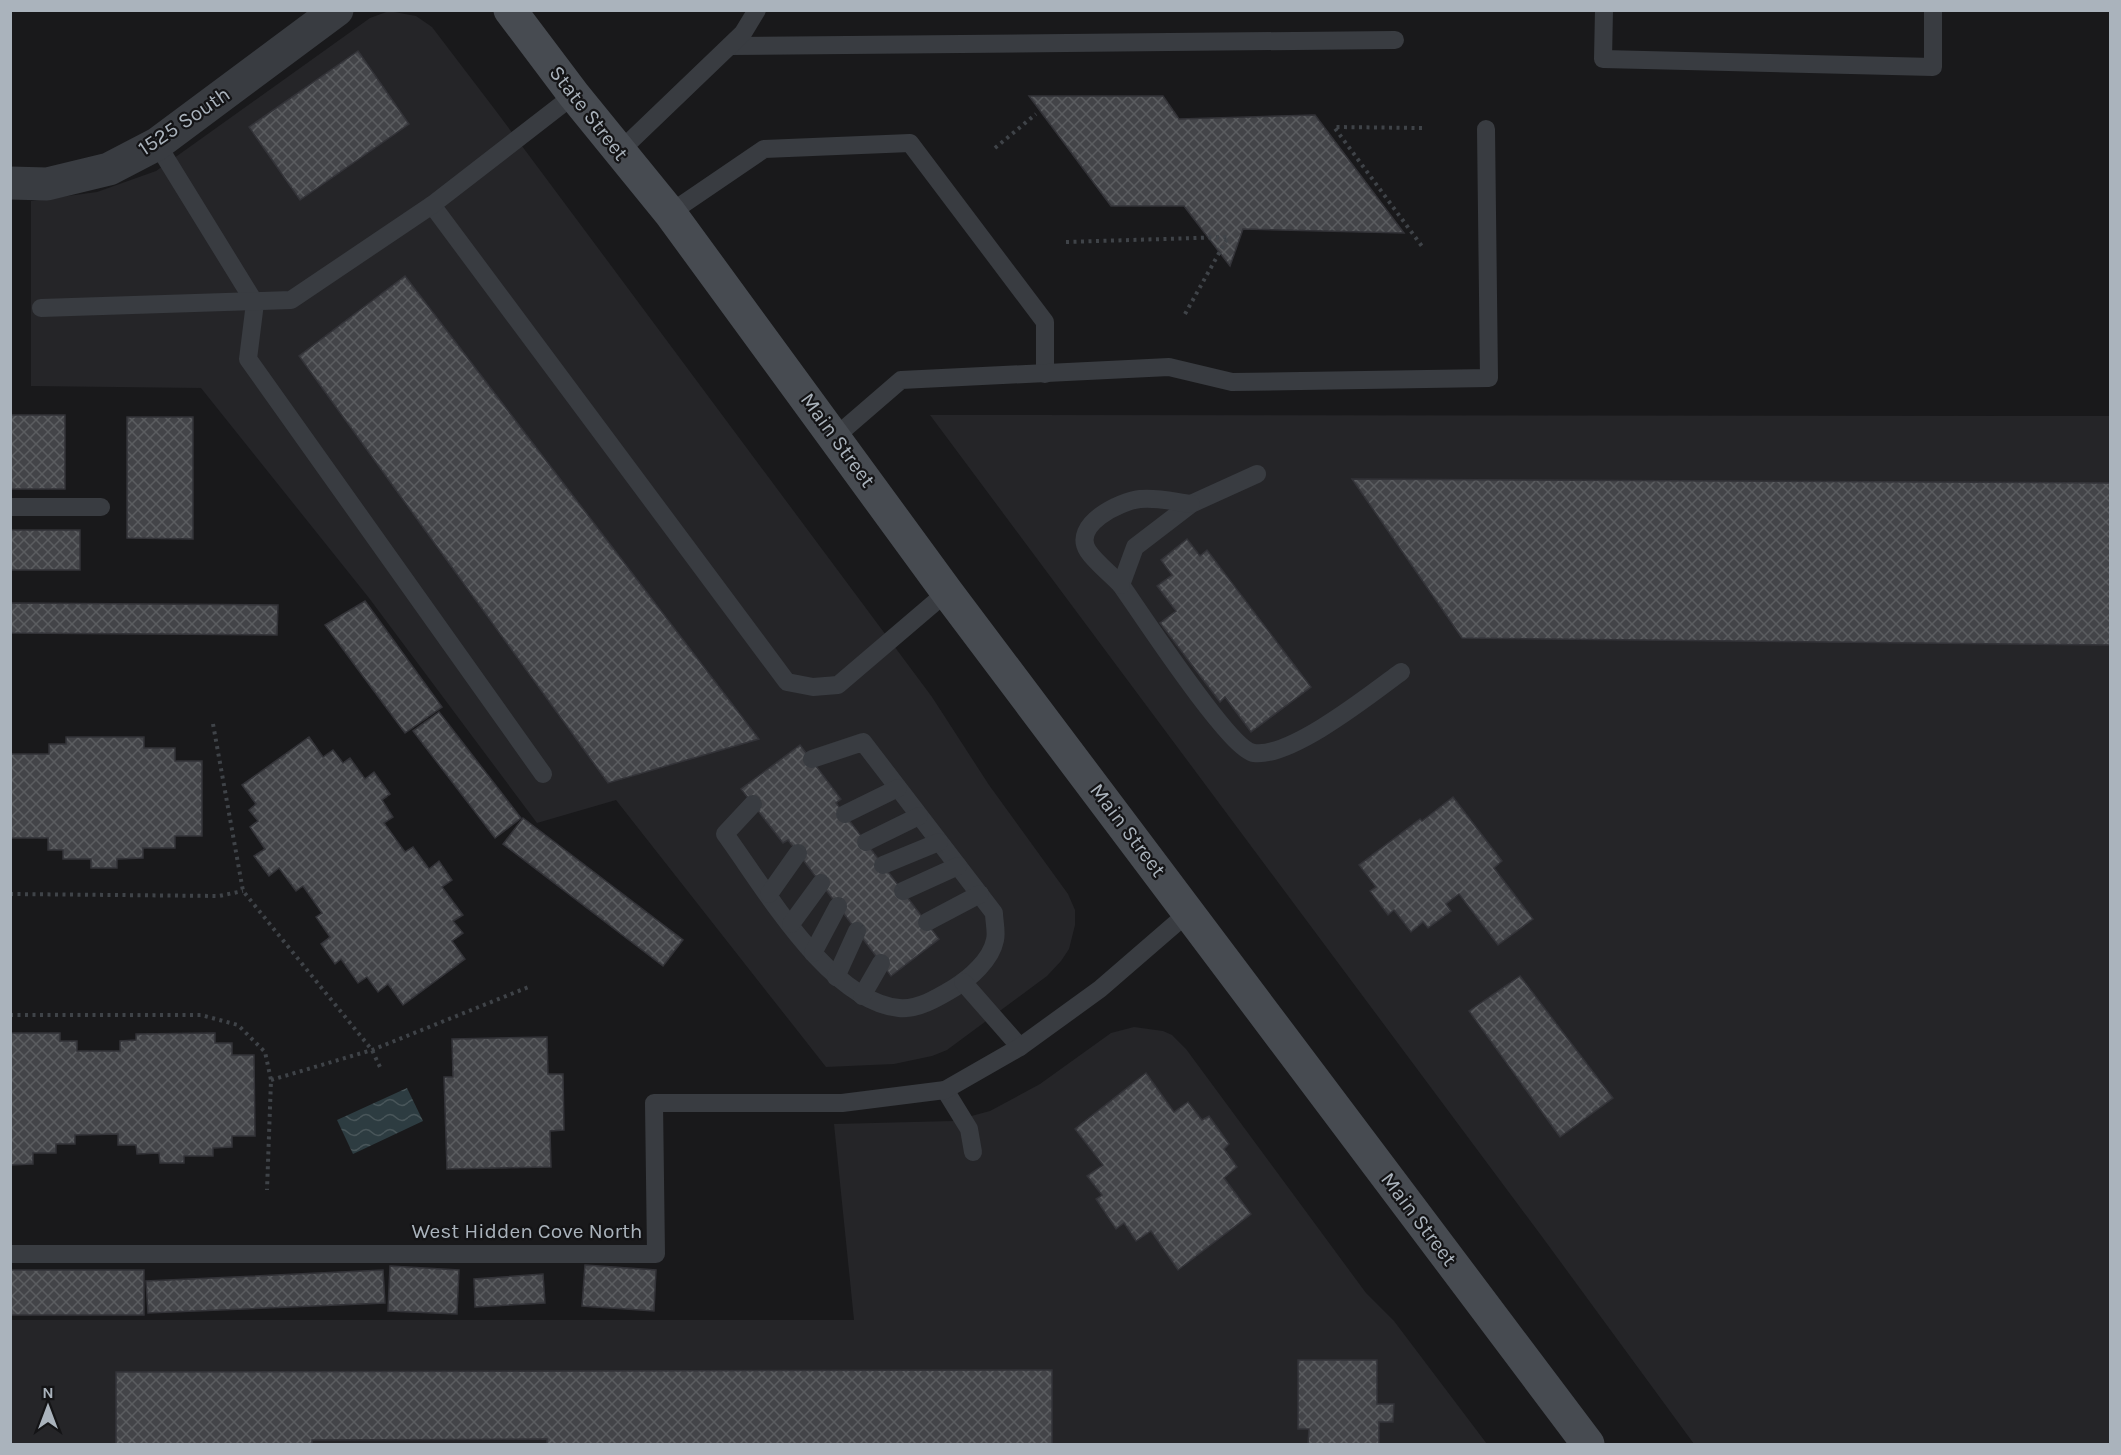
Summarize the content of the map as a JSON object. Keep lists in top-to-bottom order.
{
  "streets": {
    "main road": ["State Street", "Main Street"],
    "street": ["1525 South"],
    "lane": ["West Hidden Cove North"]
  },
  "crossings": [
    ["State Street", "Main Street"],
    ["Main Street", "West Hidden Cove North"]
  ],
  "north": "top"
}
